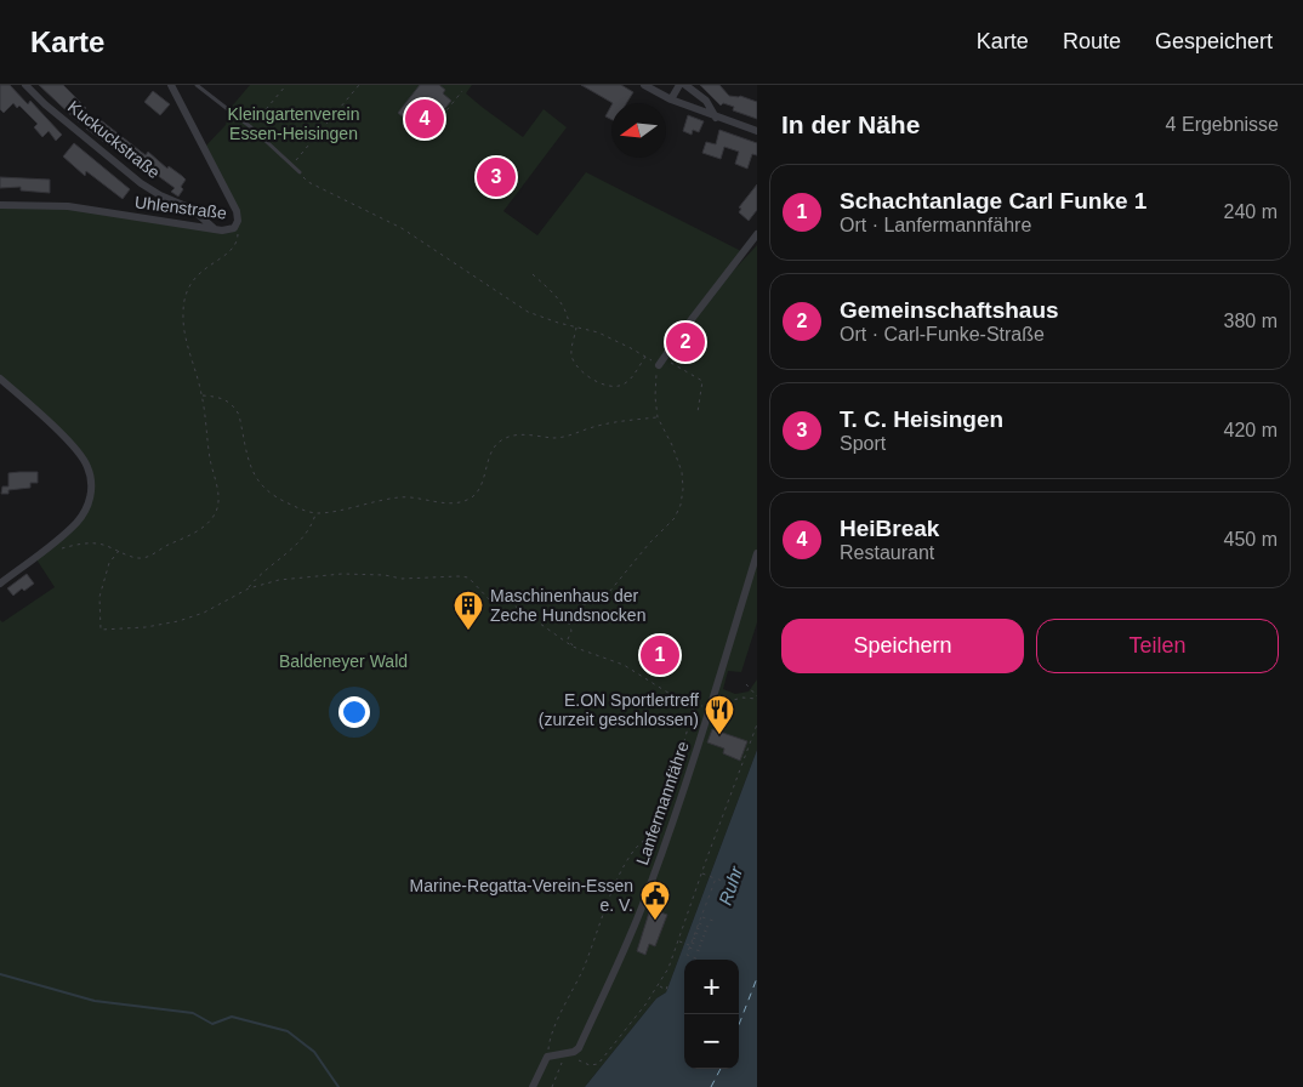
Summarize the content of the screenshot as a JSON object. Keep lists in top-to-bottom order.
{
  "streets": {
    "street": ["Kuckuckstraße", "Uhlenstraße", "Lanfermannfähre"]
  },
  "crossings": [
    ["Kuckuckstraße", "Uhlenstraße"]
  ],
  "water": ["Ruhr"],
  "parks": ["Kleingartenverein Essen-Heisingen", "Baldeneyer Wald"],
  "places": {
    "building": ["Maschinenhaus der Zeche Hundsnocken"],
    "restaurant": ["E.ON Sportlertreff (zurzeit geschlossen)"],
    "public building": ["Marine-Regatta-Verein-Essen e. V."]
  },
  "north": "left",
  "page": {
    "header": "Karte",
    "nav": ["Karte", "Route", "Gespeichert"],
    "heading": ["In der Nähe", "4 Ergebnisse"],
    "pins": [
      "4",
      "3",
      "2",
      "1"
    ],
    "list": [
      {
        "mark": "1",
        "name": "Schachtanlage Carl Funke 1",
        "note": "Ort · Lanfermannfähre",
        "value": "240 m"
      },
      {
        "mark": "2",
        "name": "Gemeinschaftshaus",
        "note": "Ort · Carl-Funke-Straße",
        "value": "380 m"
      },
      {
        "mark": "3",
        "name": "T. C. Heisingen",
        "note": "Sport",
        "value": "420 m"
      },
      {
        "mark": "4",
        "name": "HeiBreak",
        "note": "Restaurant",
        "value": "450 m"
      }
    ],
    "buttons": ["Speichern", "Teilen"],
    "map_buttons": ["+", "−"]
  }
}
